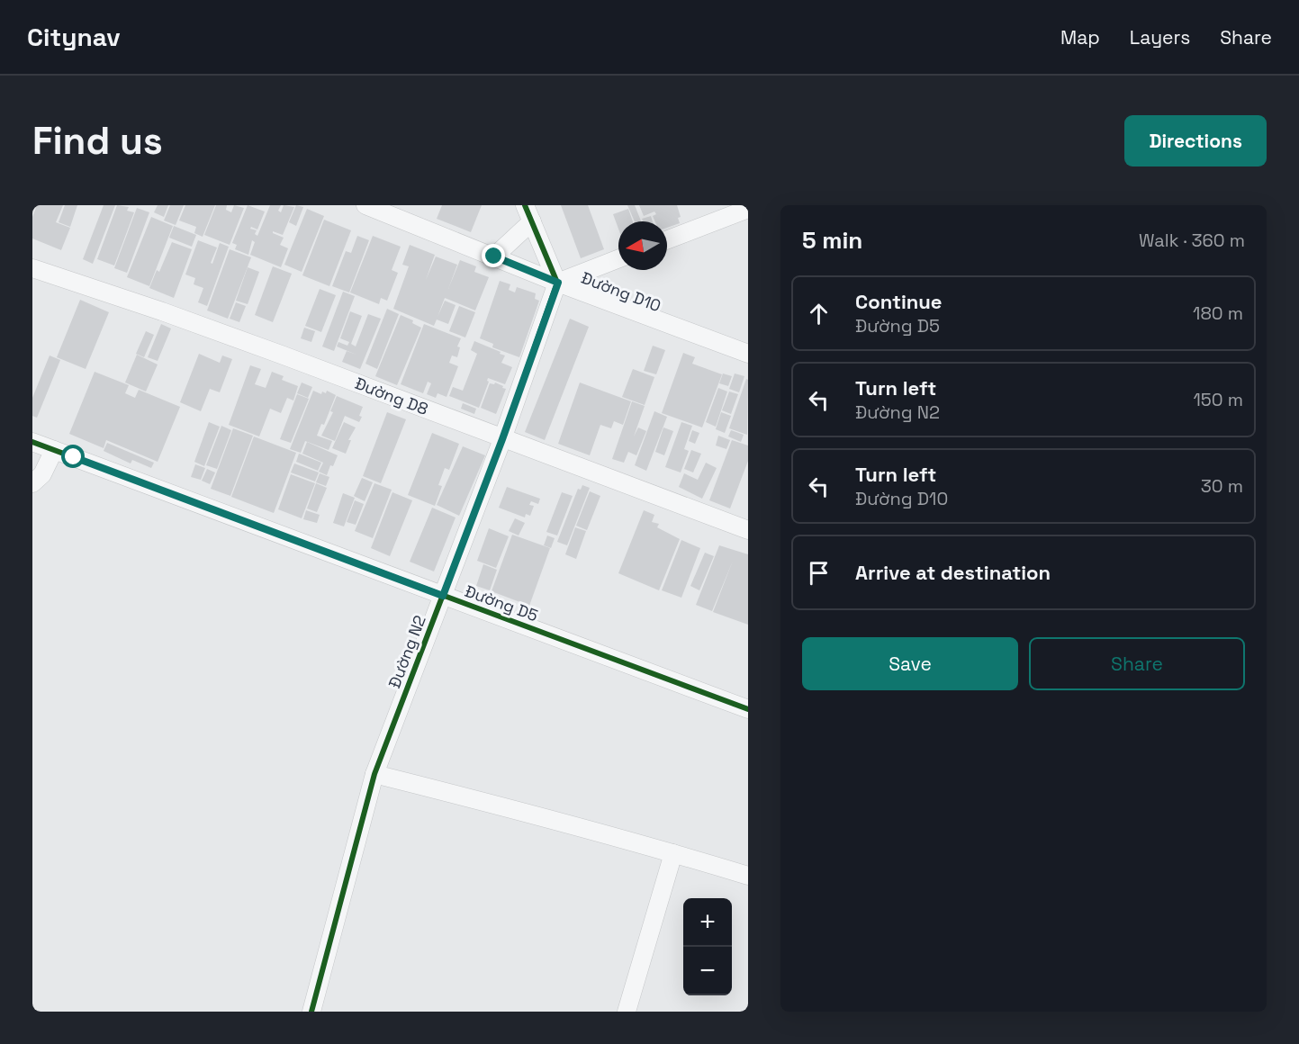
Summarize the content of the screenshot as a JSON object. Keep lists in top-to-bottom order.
{
  "streets": {
    "street": [
      "Đường D10",
      "Đường D8",
      "Đường D5",
      "Đường N2"
    ]
  },
  "crossings": [
    ["Đường D10", "Đường N2"],
    ["Đường D8", "Đường N2"],
    ["Đường D5", "Đường N2"]
  ],
  "north": "left",
  "page": {
    "header": "Citynav",
    "nav": ["Map", "Layers", "Share"],
    "buttons": [
      "Directions",
      ["Save", "Share"]
    ],
    "title": "Find us",
    "heading": ["5 min", "Walk · 360 m"],
    "list": [
      ["Continue", "Đường D5", "180 m"],
      ["Turn left", "Đường N2", "150 m"],
      ["Turn left", "Đường D10", "30 m"],
      "Arrive at destination"
    ],
    "map_buttons": ["+", "−"]
  }
}
